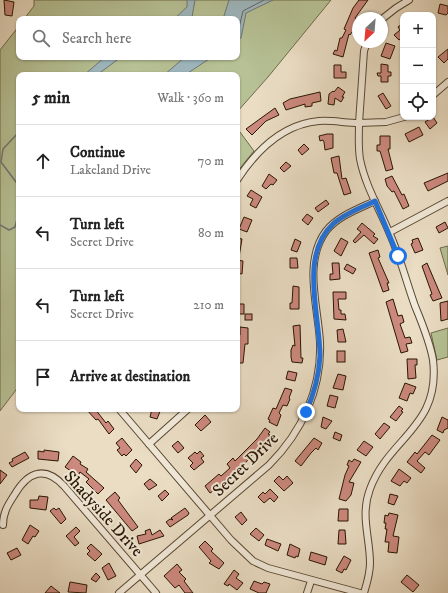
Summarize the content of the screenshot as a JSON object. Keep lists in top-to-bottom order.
{
  "streets": {
    "street": ["Secret Drive", "Shadyside Drive"]
  },
  "crossings": [
    ["Secret Drive", "Shadyside Drive"]
  ],
  "north": "bottom left",
  "page": {
    "map_buttons": ["+", "−"],
    "search": "Search here",
    "heading": ["5 min", "Walk · 360 m"],
    "list": [
      ["Continue", "Lakeland Drive", "70 m"],
      ["Turn left", "Secret Drive", "80 m"],
      ["Turn left", "Secret Drive", "210 m"],
      "Arrive at destination"
    ]
  }
}
